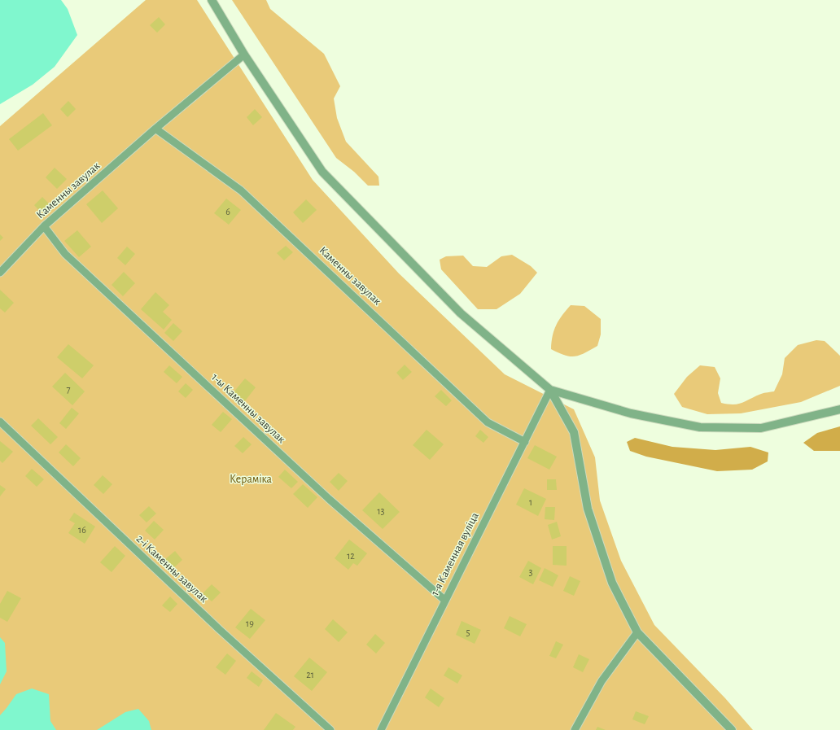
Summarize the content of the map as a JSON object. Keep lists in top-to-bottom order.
{
  "streets": {
    "lane": [
      "Каменны завулак",
      "1-ы Каменны завулак",
      "1-я Каменная вуліца",
      "2-і Каменны завулак"
    ]
  },
  "crossings": [
    ["Каменны завулак", "1-ы Каменны завулак"],
    ["Каменны завулак", "1-я Каменная вуліца"],
    ["1-ы Каменны завулак", "1-я Каменная вуліца"]
  ],
  "parks": ["Кераміка"],
  "house_numbers": [
    "6",
    "7",
    "1",
    "13",
    "16",
    "12",
    "3",
    "19",
    "5",
    "21"
  ]
}
